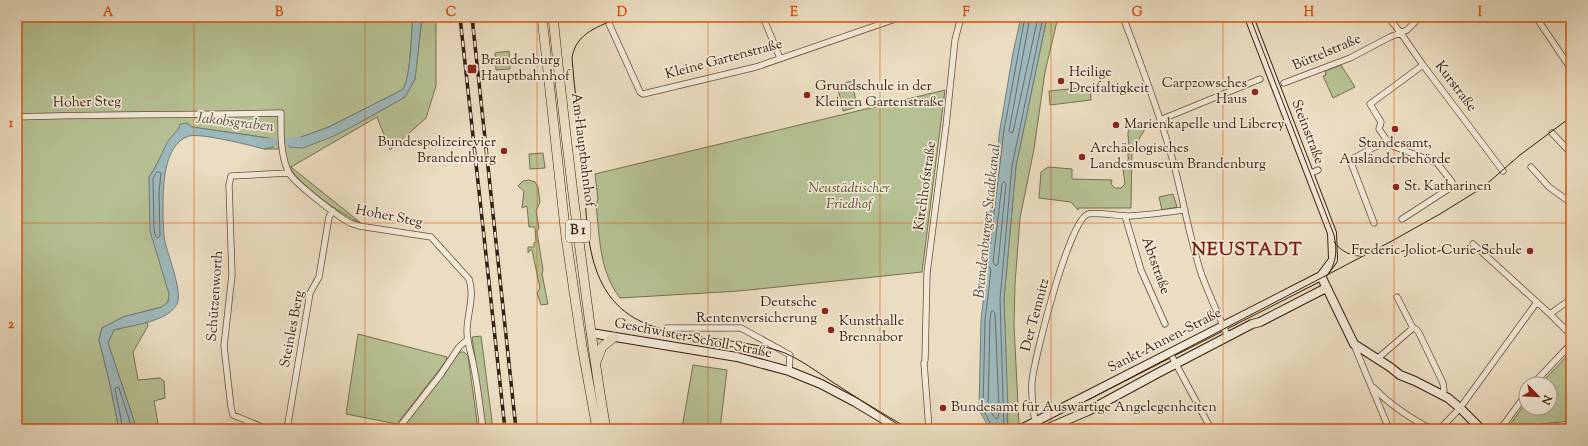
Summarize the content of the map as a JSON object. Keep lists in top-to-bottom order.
{
  "streets": {
    "main road": ["Am Hauptbahnhof", "B 1"],
    "street": [
      "Büttelstraße",
      "Kleine Gartenstraße",
      "Kurstraße",
      "Hoher Steg",
      "Steinstraße",
      "Kirchhofstraße",
      "Abtstraße",
      "Schützenworth",
      "Der Temnitz",
      "Steinles Berg",
      "Geschwister-Scholl-Straße",
      "Sankt-Annen-Straße"
    ]
  },
  "crossings": [
    ["Büttelstraße", "Kurstraße"],
    ["Hoher Steg", "Schützenworth"],
    ["Hoher Steg", "Steinles Berg"],
    ["Steinstraße", "Sankt-Annen-Straße"],
    ["Am Hauptbahnhof", "B 1"],
    ["Am Hauptbahnhof", "Geschwister-Scholl-Straße"],
    ["B 1", "Geschwister-Scholl-Straße"],
    ["Abtstraße", "Der Temnitz"],
    ["Der Temnitz", "Sankt-Annen-Straße"]
  ],
  "districts": ["NEUSTADT"],
  "water": ["Jakobsgraben", "Brandenburger Stadtkanal"],
  "parks": ["Neustädtischer Friedhof"],
  "places": {
    "transit": ["Brandenburg Hauptbahnhof"],
    "other": [
      "Heilige Dreifaltigkeit",
      "Carpzowsches Haus",
      "Grundschule in der Kleinen Gartenstraße",
      "Marienkapelle und Liberey",
      "Standesamt, Ausländerbehörde",
      "Bundespolizeirevier Brandenburg",
      "Archäologisches Landesmuseum Brandenburg",
      "St. Katharinen",
      "Frederic-Joliot-Curie-Schule",
      "Deutsche Rentenversicherung",
      "Kunsthalle Brennabor",
      "Bundesamt für Auswärtige Angelegenheiten"
    ]
  },
  "north": "bottom right",
  "grid": {
    "columns": [
      "A",
      "B",
      "C",
      "D",
      "E",
      "F",
      "G",
      "H",
      "I"
    ],
    "rows": ["1", "2"]
  }
}
